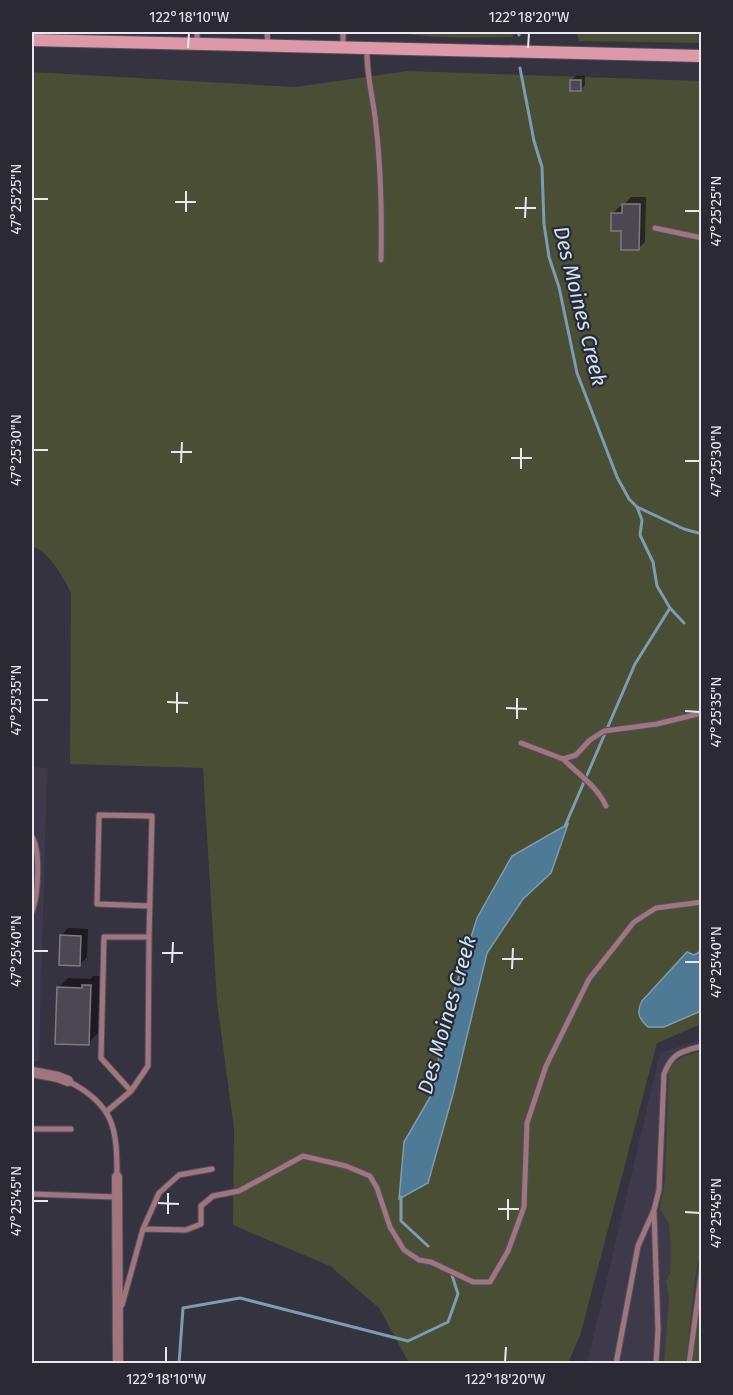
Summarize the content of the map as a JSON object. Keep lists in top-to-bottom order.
{
  "water": ["Des Moines Creek"],
  "coordinates": [
    "122°18'10\"W",
    "122°18'20\"W",
    "47°25'25\"N",
    "47°25'30\"N",
    "47°25'35\"N",
    "47°25'40\"N",
    "47°25'45\"N"
  ]
}
